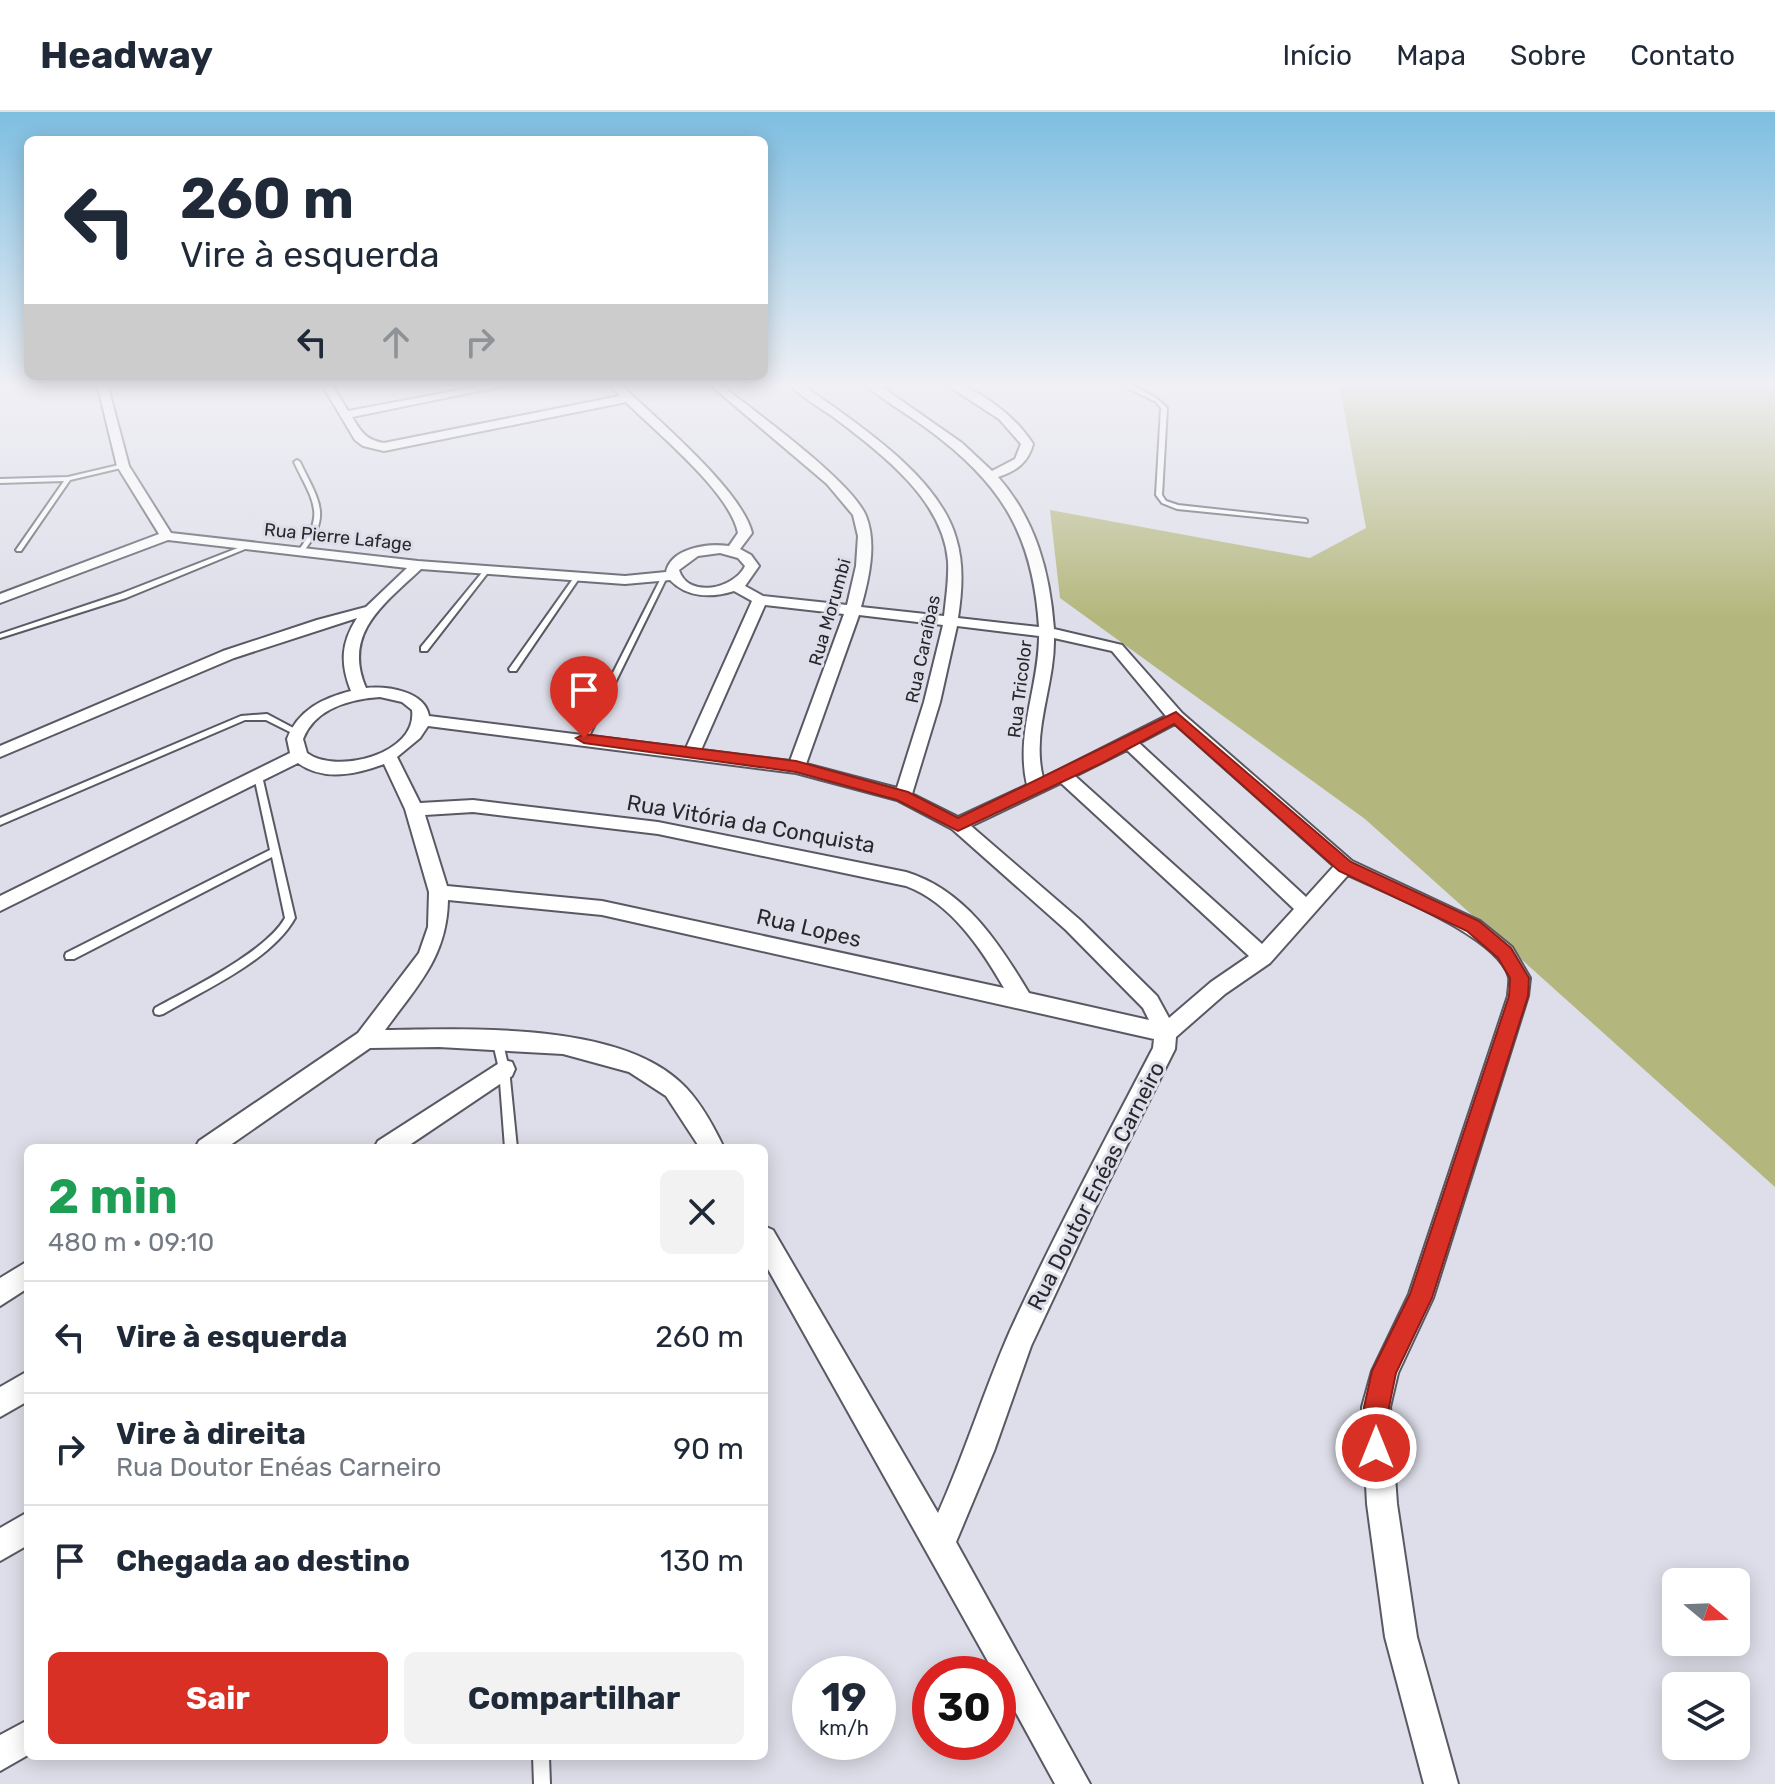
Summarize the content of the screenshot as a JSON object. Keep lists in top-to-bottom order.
{
  "streets": {
    "street": [
      "Rua Pierre Lafage",
      "Rua Morumbi",
      "Rua Caraíbas",
      "Rua Tricolor",
      "Rua Vitória da Conquista",
      "Rua Lopes",
      "Rua Doutor Enéas Carneiro"
    ]
  },
  "crossings": [
    ["Rua Morumbi", "Rua Doutor Enéas Carneiro"],
    ["Rua Caraíbas", "Rua Doutor Enéas Carneiro"],
    ["Rua Vitória da Conquista", "Rua Lopes"],
    ["Rua Lopes", "Rua Doutor Enéas Carneiro"]
  ],
  "north": "right",
  "page": {
    "header": "Headway",
    "nav": [
      "Início",
      "Mapa",
      "Sobre",
      "Contato"
    ],
    "turn": ["260 m", "Vire à esquerda"],
    "heading": ["2 min", "480 m · 09:10"],
    "list": [
      {
        "name": "Vire à esquerda",
        "value": "260 m"
      },
      {
        "name": "Vire à direita",
        "note": "Rua Doutor Enéas Carneiro",
        "value": "90 m"
      },
      {
        "name": "Chegada ao destino",
        "value": "130 m"
      }
    ],
    "buttons": ["Sair", "Compartilhar"],
    "speed": "19 km/h",
    "limit": "30"
  }
}
